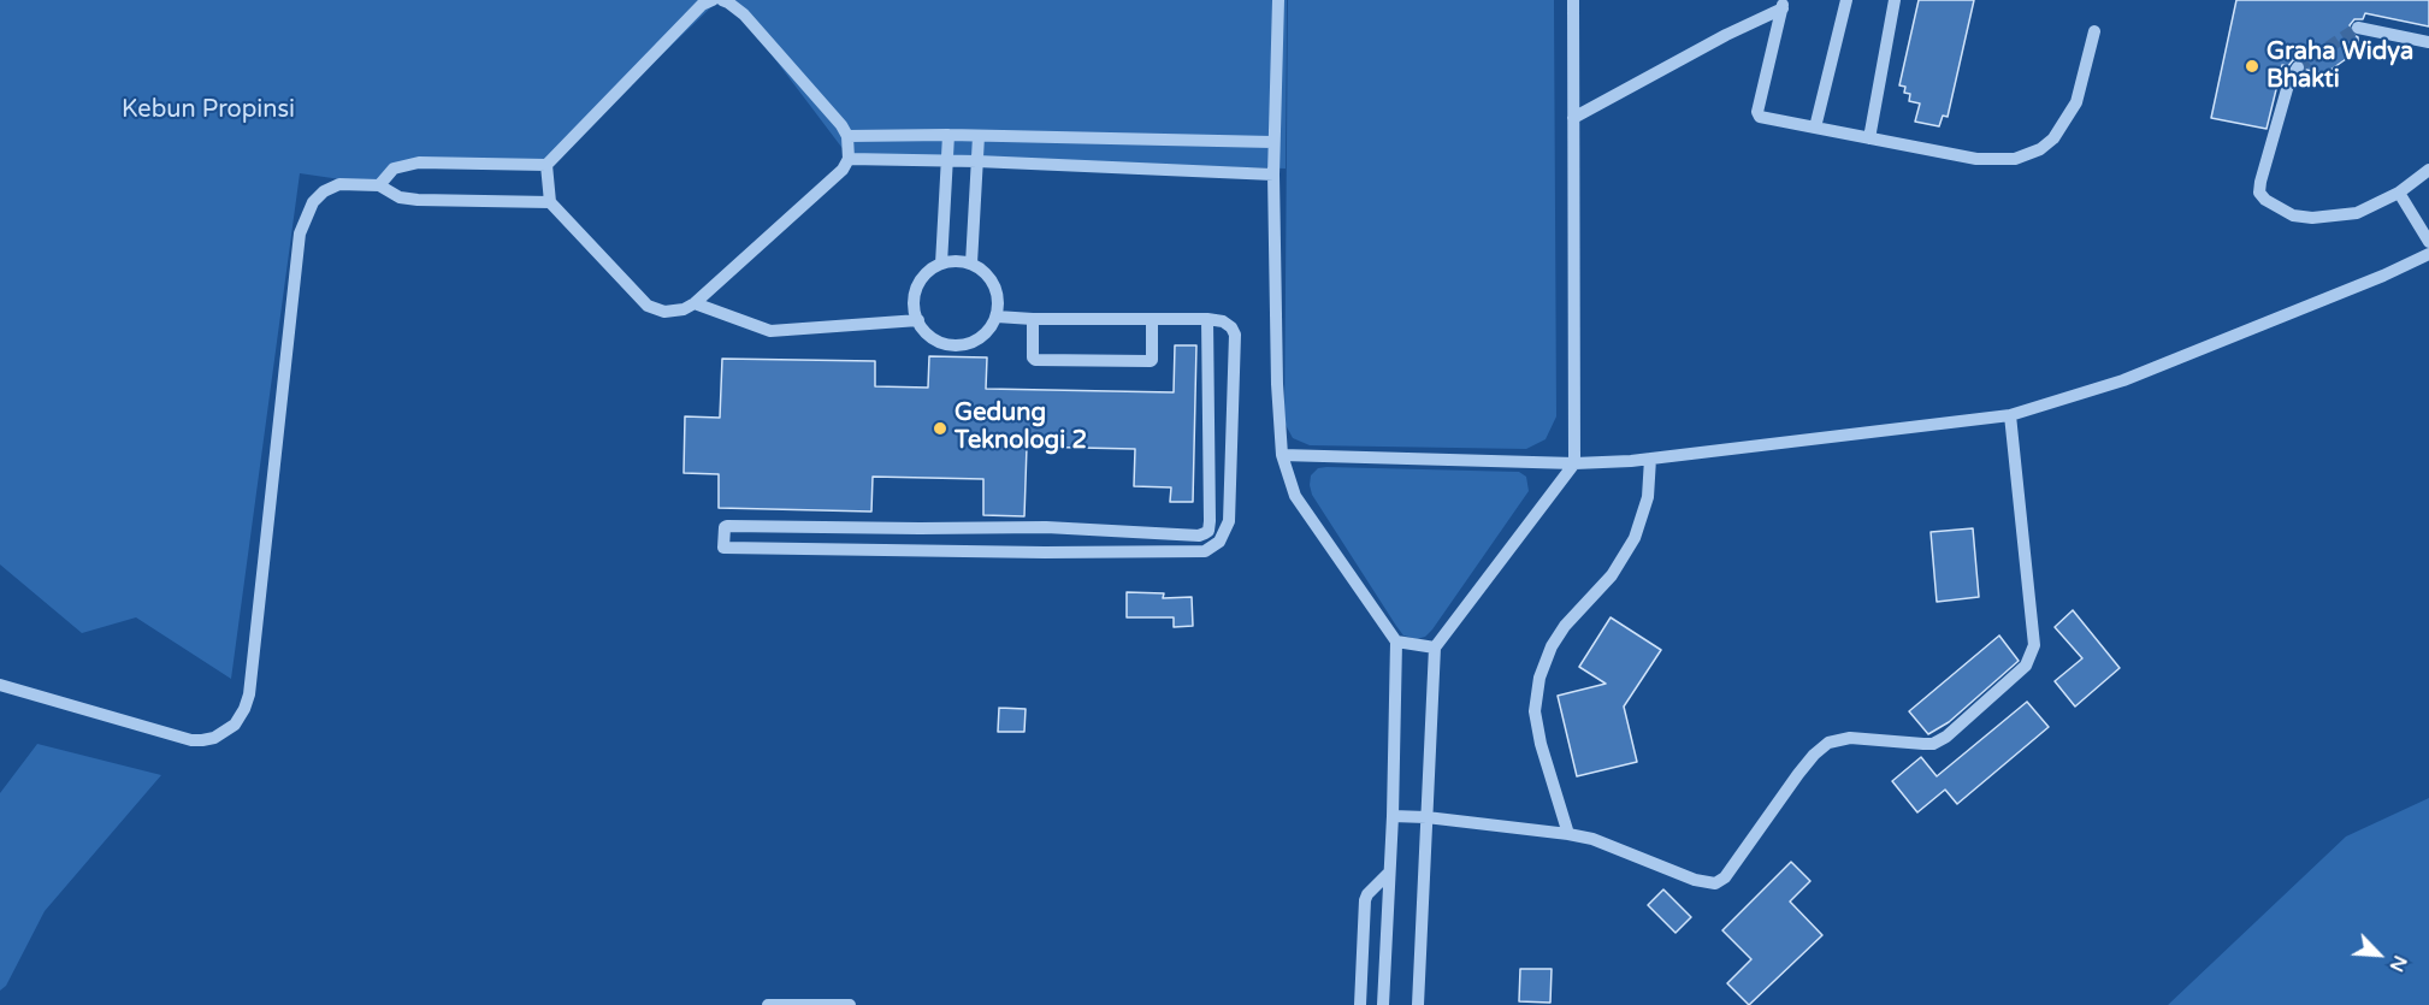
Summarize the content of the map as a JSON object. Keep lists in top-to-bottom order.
{
  "parks": ["Kebun Propinsi"],
  "places": ["Graha Widya Bhakti", "Gedung Teknologi 2"],
  "north": "bottom right"
}
